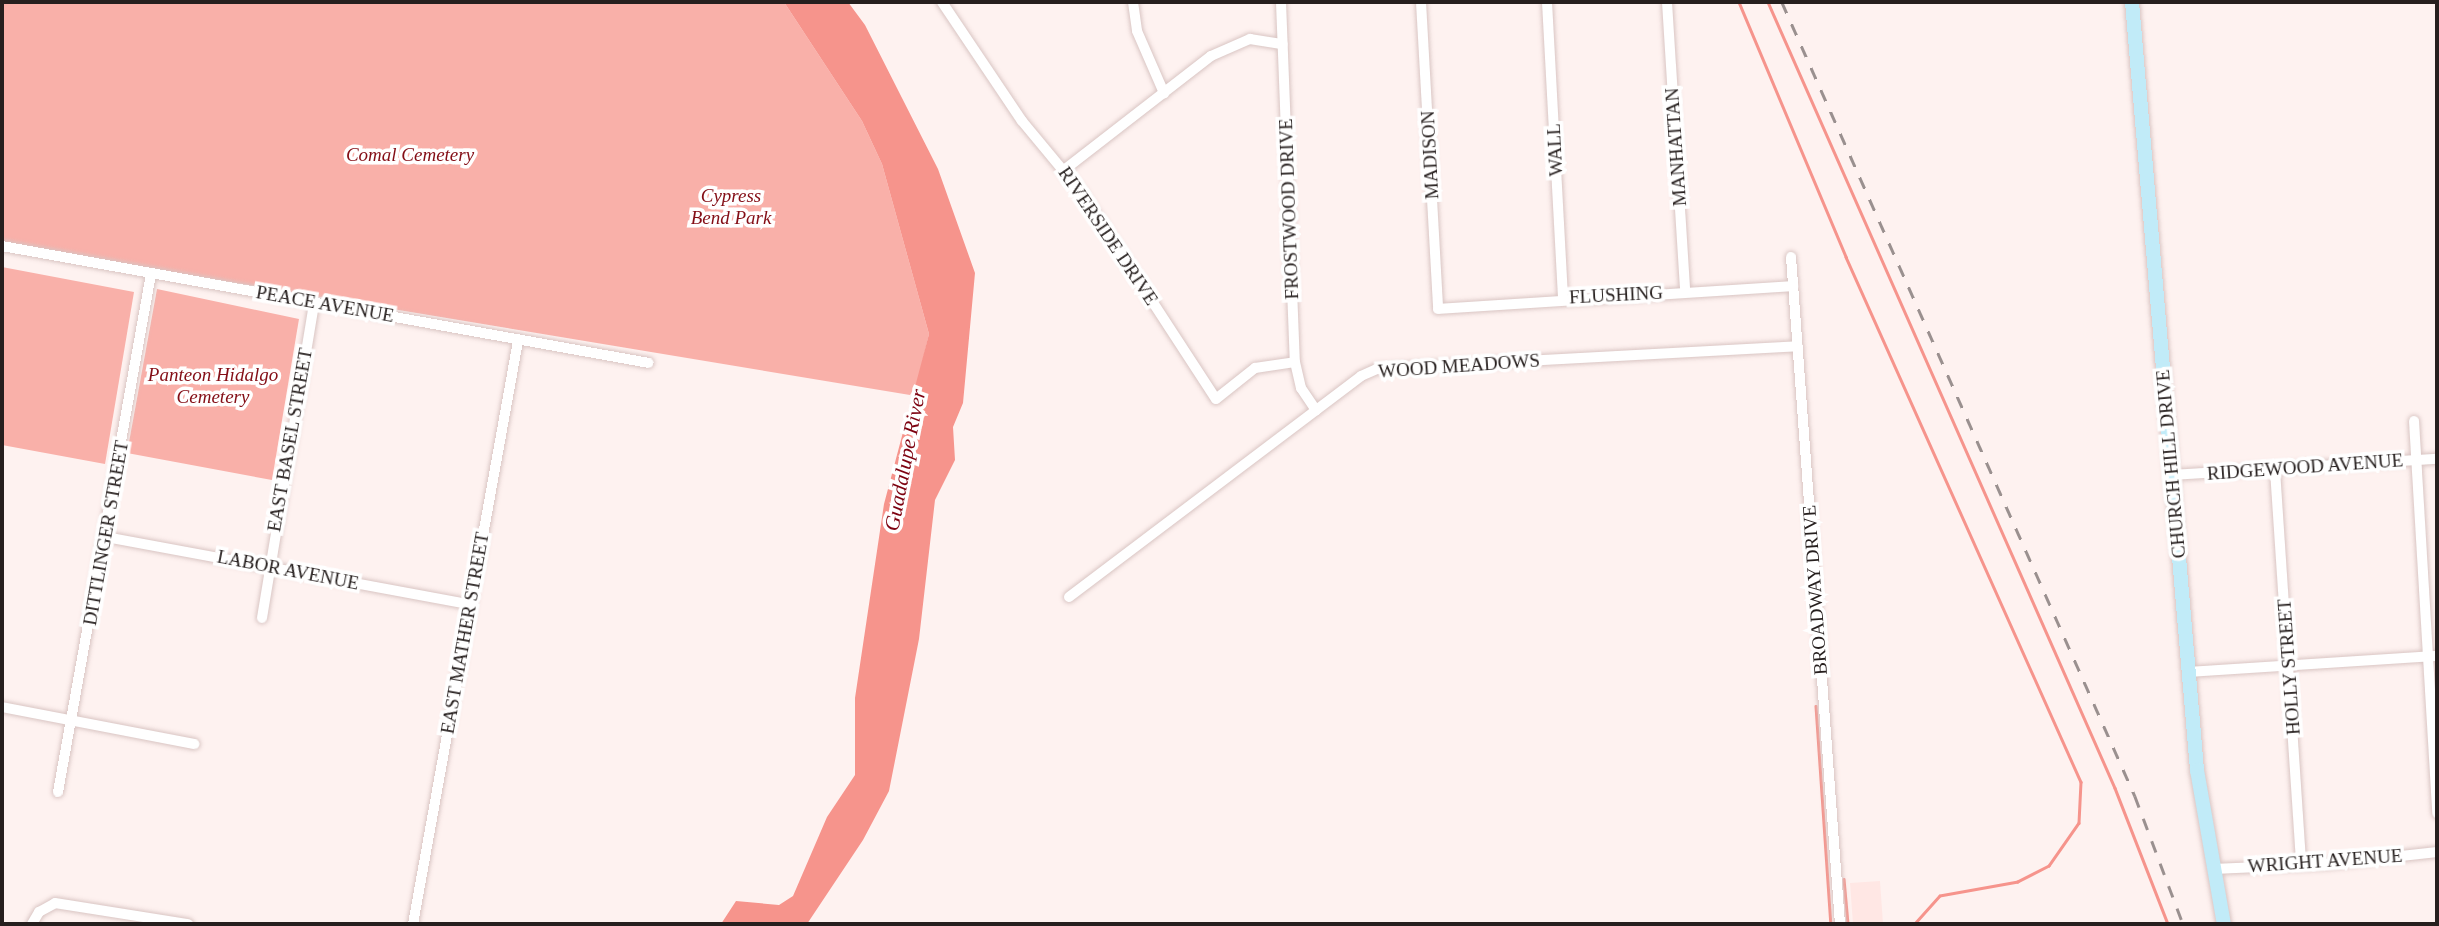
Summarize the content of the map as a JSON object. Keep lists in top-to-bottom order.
{
  "streets": {
    "street": [
      "MANHATTAN",
      "WALL",
      "MADISON",
      "FROSTWOOD DRIVE",
      "RIVERSIDE DRIVE",
      "FLUSHING",
      "PEACE AVENUE",
      "WOOD MEADOWS",
      "EAST BASEL STREET",
      "CHURCH HILL DRIVE",
      "RIDGEWOOD AVENUE",
      "DITTLINGER STREET",
      "LABOR AVENUE",
      "BROADWAY DRIVE",
      "EAST MATHER STREET",
      "HOLLY STREET",
      "WRIGHT AVENUE"
    ]
  },
  "crossings": [
    ["MANHATTAN", "FLUSHING"],
    ["WALL", "FLUSHING"],
    ["MADISON", "FLUSHING"],
    ["FROSTWOOD DRIVE", "RIVERSIDE DRIVE"],
    ["FROSTWOOD DRIVE", "WOOD MEADOWS"],
    ["FLUSHING", "BROADWAY DRIVE"],
    ["PEACE AVENUE", "EAST BASEL STREET"],
    ["PEACE AVENUE", "DITTLINGER STREET"],
    ["PEACE AVENUE", "EAST MATHER STREET"],
    ["WOOD MEADOWS", "BROADWAY DRIVE"],
    ["EAST BASEL STREET", "LABOR AVENUE"],
    ["CHURCH HILL DRIVE", "RIDGEWOOD AVENUE"],
    ["CHURCH HILL DRIVE", "WRIGHT AVENUE"],
    ["RIDGEWOOD AVENUE", "HOLLY STREET"],
    ["DITTLINGER STREET", "LABOR AVENUE"],
    ["LABOR AVENUE", "EAST MATHER STREET"],
    ["HOLLY STREET", "WRIGHT AVENUE"]
  ],
  "water": ["Guadalupe River"],
  "parks": ["Comal Cemetery", "Cypress Bend Park", "Panteon Hidalgo Cemetery"]
}
